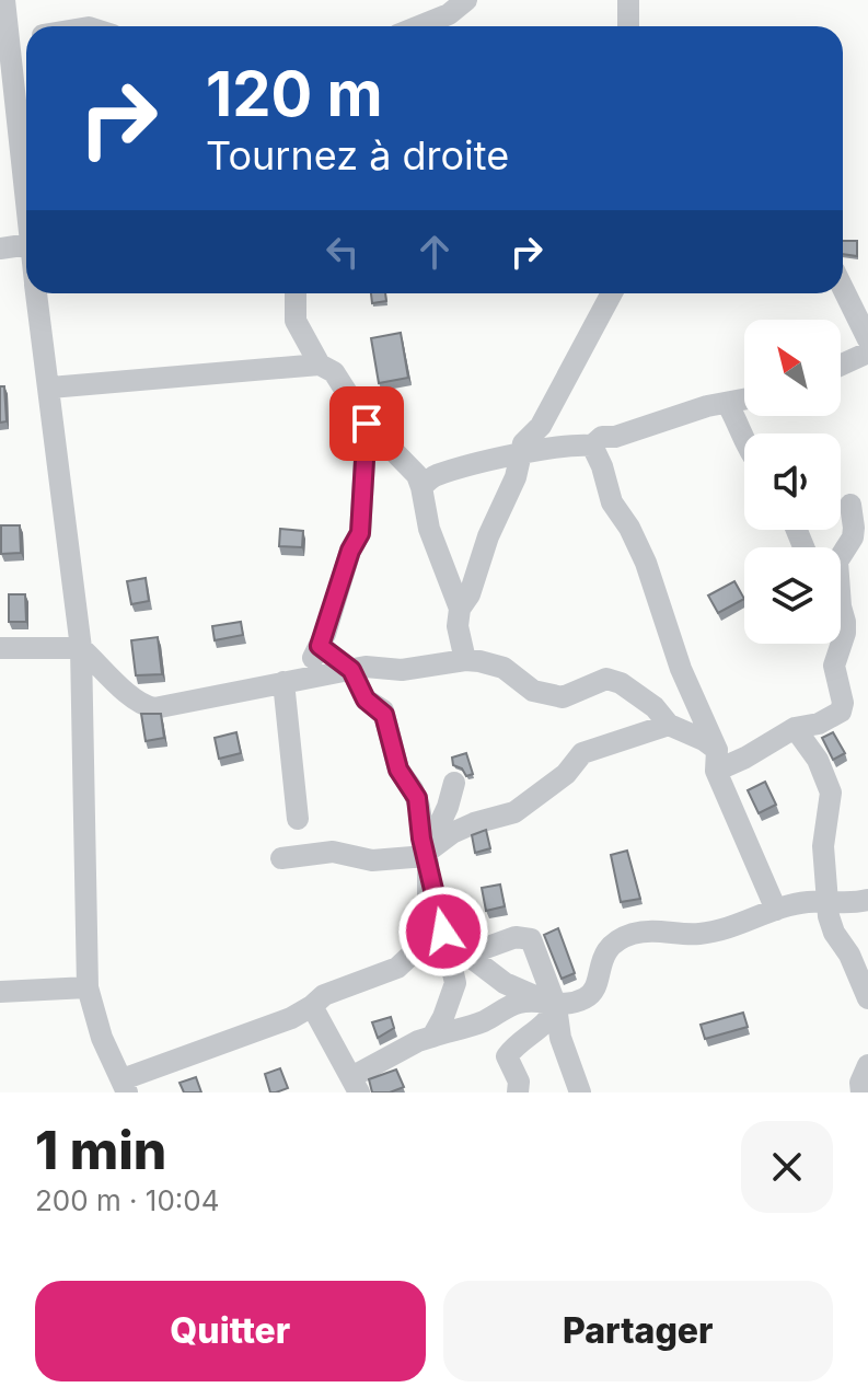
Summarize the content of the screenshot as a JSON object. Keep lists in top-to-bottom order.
{
  "north": "top left",
  "page": {
    "turn": ["120 m", "Tournez à droite"],
    "heading": ["1 min", "200 m · 10:04"],
    "buttons": ["Quitter", "Partager"]
  }
}
